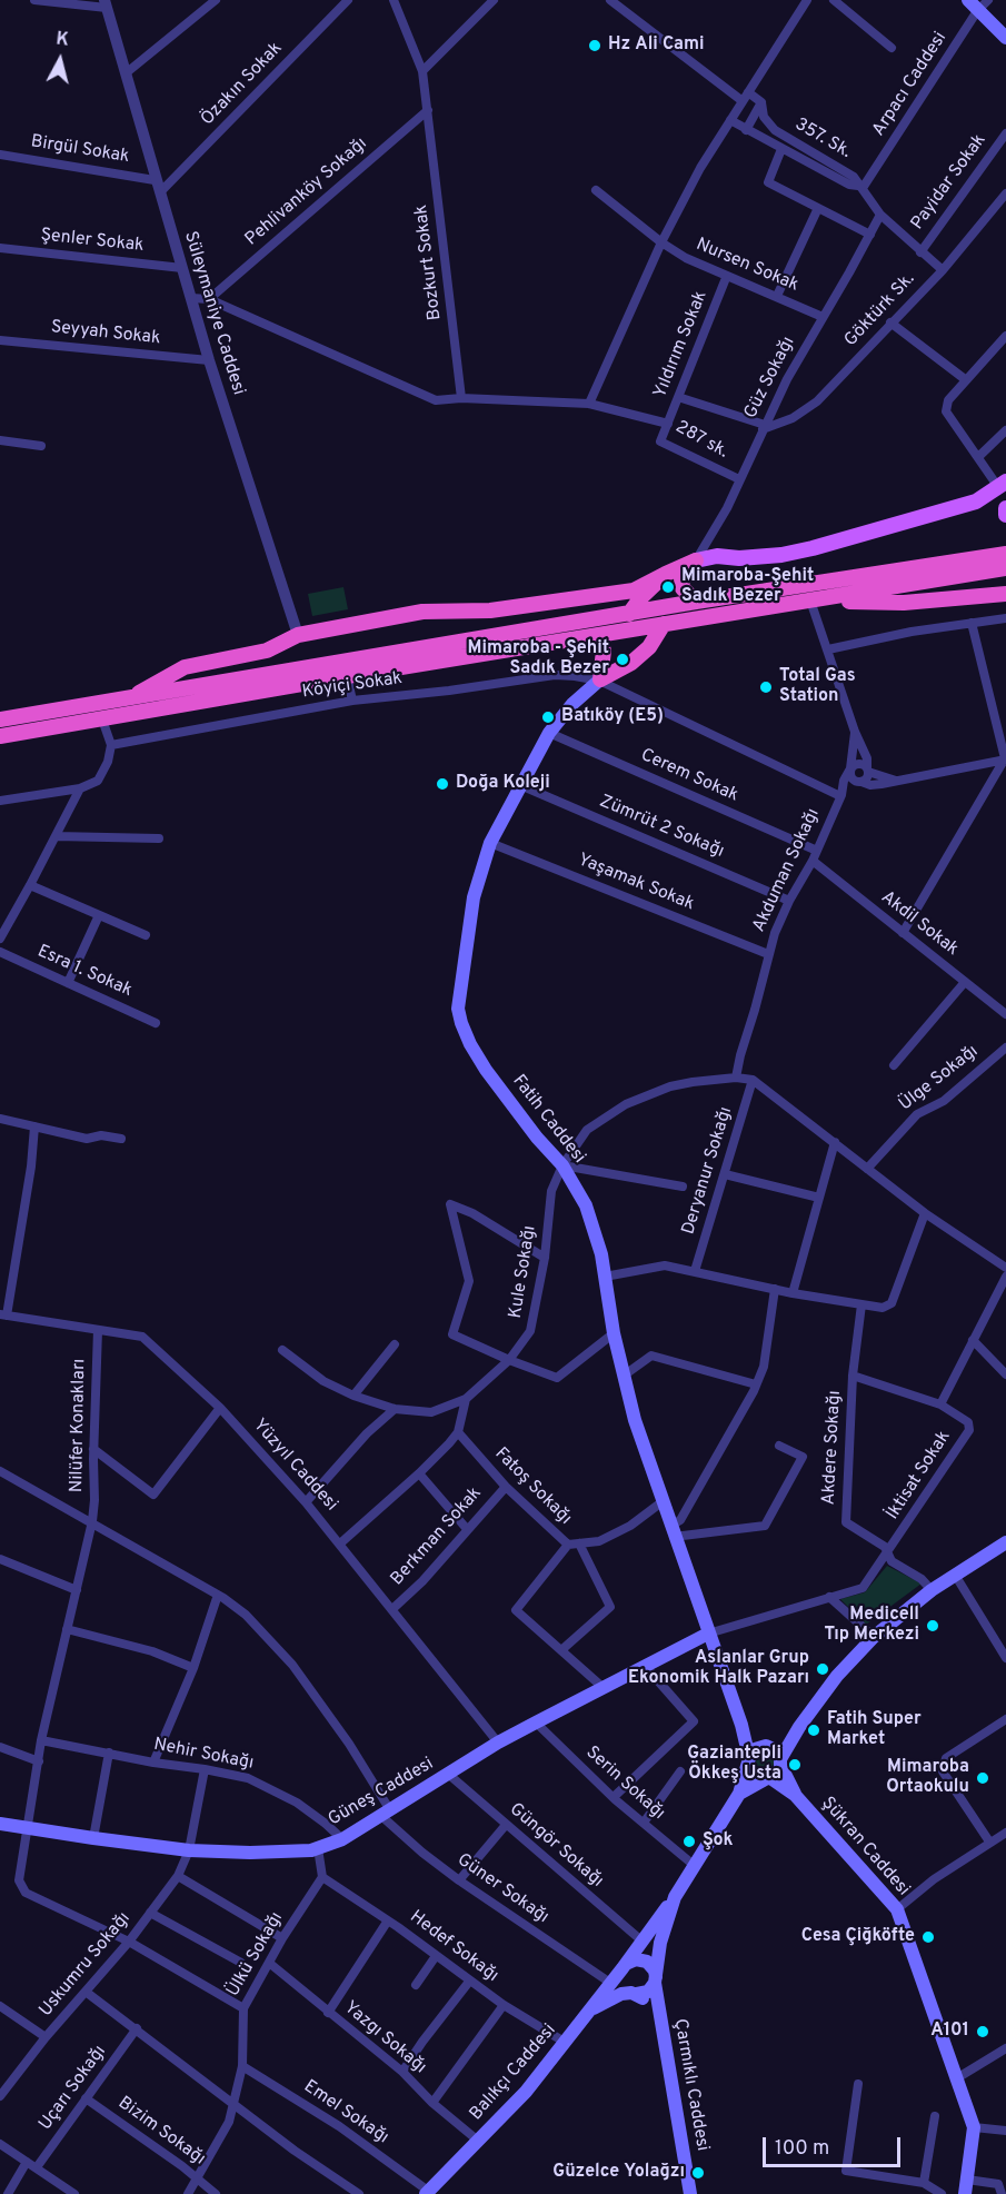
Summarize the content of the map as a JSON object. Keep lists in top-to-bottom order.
{
  "streets": {
    "main road": [
      "Fatih Caddesi",
      "Güneş Caddesi",
      "Şükran Caddesi",
      "Balıkçı Caddesi",
      "Çarmıklı Caddesi"
    ],
    "street": [
      "Özakın Sokak",
      "Arpacı Caddesi",
      "357. Sk.",
      "Birgül Sokak",
      "Payidar Sokak",
      "Pehlivanköy Sokağı",
      "Şenler Sokak",
      "Bozkurt Sokak",
      "Nursen Sokak",
      "Göktürk Sk.",
      "Süleymaniye Caddesi",
      "Seyyah Sokak",
      "Yıldırım Sokak",
      "Güz Sokağı",
      "287 sk.",
      "Köyiçi Sokak",
      "Cerem Sokak",
      "Zümrüt 2 Sokağı",
      "Akduman Sokağı",
      "Yaşamak Sokak",
      "Akdil Sokak",
      "Esra 1. Sokak",
      "Ülge Sokağı",
      "Deryanur Sokağı",
      "Kule Sokağı",
      "Nilüfer Konakları",
      "Akdere Sokağı",
      "Yüzyıl Caddesi",
      "İktisat Sokak",
      "Fatoş Sokağı",
      "Berkman Sokak",
      "Nehir Sokağı",
      "Serin Sokağı",
      "Güngör Sokağı",
      "Güner Sokağı",
      "Hedef Sokağı",
      "Ülkü Sokağı",
      "Uskumru Sokağı",
      "Yazgı Sokağı",
      "Uçarı Sokağı",
      "Emel Sokağı",
      "Bizim Sokağı"
    ]
  },
  "crossings": [
    ["Özakın Sokak", "Süleymaniye Caddesi"],
    ["Arpacı Caddesi", "357. Sk."],
    ["357. Sk.", "Payidar Sokak"],
    ["357. Sk.", "Göktürk Sk."],
    ["357. Sk.", "Güz Sokağı"],
    ["Birgül Sokak", "Süleymaniye Caddesi"],
    ["Pehlivanköy Sokağı", "Bozkurt Sokak"],
    ["Şenler Sokak", "Süleymaniye Caddesi"],
    ["Nursen Sokak", "Yıldırım Sokak"],
    ["Nursen Sokak", "Güz Sokağı"],
    ["Göktürk Sk.", "Güz Sokağı"],
    ["Süleymaniye Caddesi", "Seyyah Sokak"],
    ["Yıldırım Sokak", "287 sk."],
    ["Güz Sokağı", "287 sk."],
    ["Köyiçi Sokak", "Akduman Sokağı"],
    ["Köyiçi Sokak", "Fatih Caddesi"],
    ["Cerem Sokak", "Akduman Sokağı"],
    ["Cerem Sokak", "Fatih Caddesi"],
    ["Zümrüt 2 Sokağı", "Akduman Sokağı"],
    ["Zümrüt 2 Sokağı", "Fatih Caddesi"],
    ["Akduman Sokağı", "Yaşamak Sokak"],
    ["Akduman Sokağı", "Akdil Sokak"],
    ["Akduman Sokağı", "Kule Sokağı"],
    ["Yaşamak Sokak", "Fatih Caddesi"],
    ["Fatih Caddesi", "Kule Sokağı"],
    ["Fatih Caddesi", "İktisat Sokak"],
    ["Fatih Caddesi", "Fatoş Sokağı"],
    ["Fatih Caddesi", "Güneş Caddesi"],
    ["Deryanur Sokağı", "Kule Sokağı"],
    ["Nilüfer Konakları", "Yüzyıl Caddesi"],
    ["Nilüfer Konakları", "Nehir Sokağı"],
    ["Nilüfer Konakları", "Güneş Caddesi"],
    ["Nilüfer Konakları", "Güner Sokağı"],
    ["Nilüfer Konakları", "Ülkü Sokağı"],
    ["Nilüfer Konakları", "Uskumru Sokağı"],
    ["Akdere Sokağı", "İktisat Sokak"],
    ["Yüzyıl Caddesi", "Berkman Sokak"],
    ["Yüzyıl Caddesi", "Güneş Caddesi"],
    ["İktisat Sokak", "Güneş Caddesi"],
    ["Fatoş Sokağı", "Berkman Sokak"],
    ["Nehir Sokağı", "Güneş Caddesi"],
    ["Nehir Sokağı", "Uskumru Sokağı"],
    ["Serin Sokağı", "Güneş Caddesi"],
    ["Serin Sokağı", "Çarmıklı Caddesi"],
    ["Güneş Caddesi", "Güngör Sokağı"],
    ["Güneş Caddesi", "Güner Sokağı"],
    ["Güneş Caddesi", "Uskumru Sokağı"],
    ["Güngör Sokağı", "Balıkçı Caddesi"],
    ["Güner Sokağı", "Balıkçı Caddesi"],
    ["Hedef Sokağı", "Ülkü Sokağı"],
    ["Hedef Sokağı", "Balıkçı Caddesi"],
    ["Ülkü Sokağı", "Yazgı Sokağı"],
    ["Ülkü Sokağı", "Emel Sokağı"],
    ["Ülkü Sokağı", "Bizim Sokağı"],
    ["Yazgı Sokağı", "Balıkçı Caddesi"],
    ["Balıkçı Caddesi", "Çarmıklı Caddesi"],
    ["Balıkçı Caddesi", "Emel Sokağı"],
    ["Uçarı Sokağı", "Bizim Sokağı"]
  ],
  "places": [
    "Hz Ali Cami",
    "Mimaroba-Şehit Sadık Bezer",
    "Mimaroba - Şehit Sadık Bezer",
    "Total Gas Station",
    "Batıköy (E5)",
    "Doğa Koleji",
    "Medicell Tıp Merkezi",
    "Aslanlar Grup Ekonomik Halk Pazarı",
    "Fatih Super Market",
    "Gaziantepli Ökkeş Usta",
    "Mimaroba Ortaokulu",
    "Şok",
    "Cesa Çiğköfte",
    "A101",
    "Güzelce Yolağzı"
  ],
  "scale_bar": "100 m",
  "north": "top"
}
